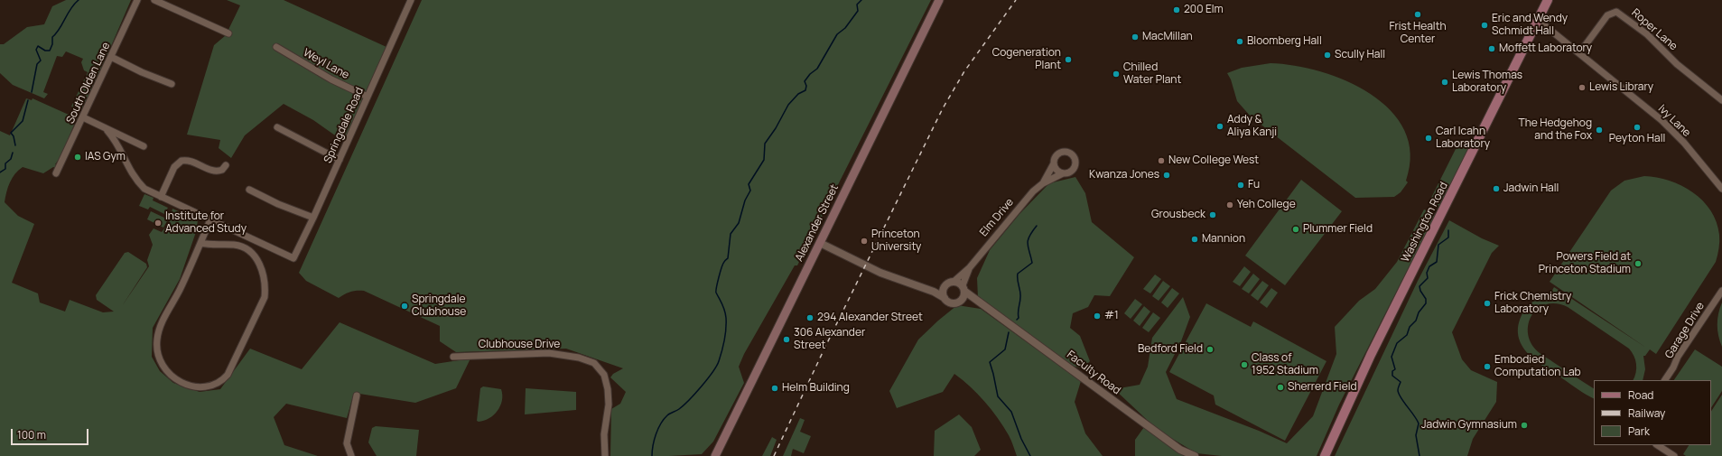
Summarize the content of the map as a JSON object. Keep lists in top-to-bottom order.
{
  "streets": {
    "main road": ["Washington Road", "Alexander Street"],
    "street": [
      "Roper Lane",
      "Weyl Lane",
      "South Olden Lane",
      "Ivy Lane",
      "Springdale Road",
      "Elm Drive",
      "Garage Drive",
      "Clubhouse Drive",
      "Faculty Road"
    ]
  },
  "crossings": [
    ["Roper Lane", "Ivy Lane"],
    ["Weyl Lane", "Springdale Road"],
    ["Ivy Lane", "Washington Road"],
    ["Elm Drive", "Faculty Road"]
  ],
  "places": [
    "200 Elm",
    "Frist Health Center",
    "Eric and Wendy Schmidt Hall",
    "MacMillan",
    "Bloomberg Hall",
    "Moffett Laboratory",
    "Scully Hall",
    "Cogeneration Plant",
    "Chilled Water Plant",
    "Lewis Thomas Laboratory",
    "Lewis Library",
    "Addy & Aliya Kanji",
    "Peyton Hall",
    "The Hedgehog and the Fox",
    "Carl Icahn Laboratory",
    "IAS Gym",
    "New College West",
    "Kwanza Jones",
    "Fu",
    "Jadwin Hall",
    "Yeh College",
    "Grousbeck",
    "Institute for Advanced Study",
    "Plummer Field",
    "Mannion",
    "Princeton University",
    "Powers Field at Princeton Stadium",
    "Frick Chemistry Laboratory",
    "Springdale Clubhouse",
    "#1",
    "294 Alexander Street",
    "306 Alexander Street",
    "Bedford Field",
    "Class of 1952 Stadium",
    "Embodied Computation Lab",
    "Sherrerd Field",
    "Helm Building",
    "Jadwin Gymnasium"
  ],
  "legend": ["Road", "Railway", "Park"],
  "scale_bar": "100 m"
}
